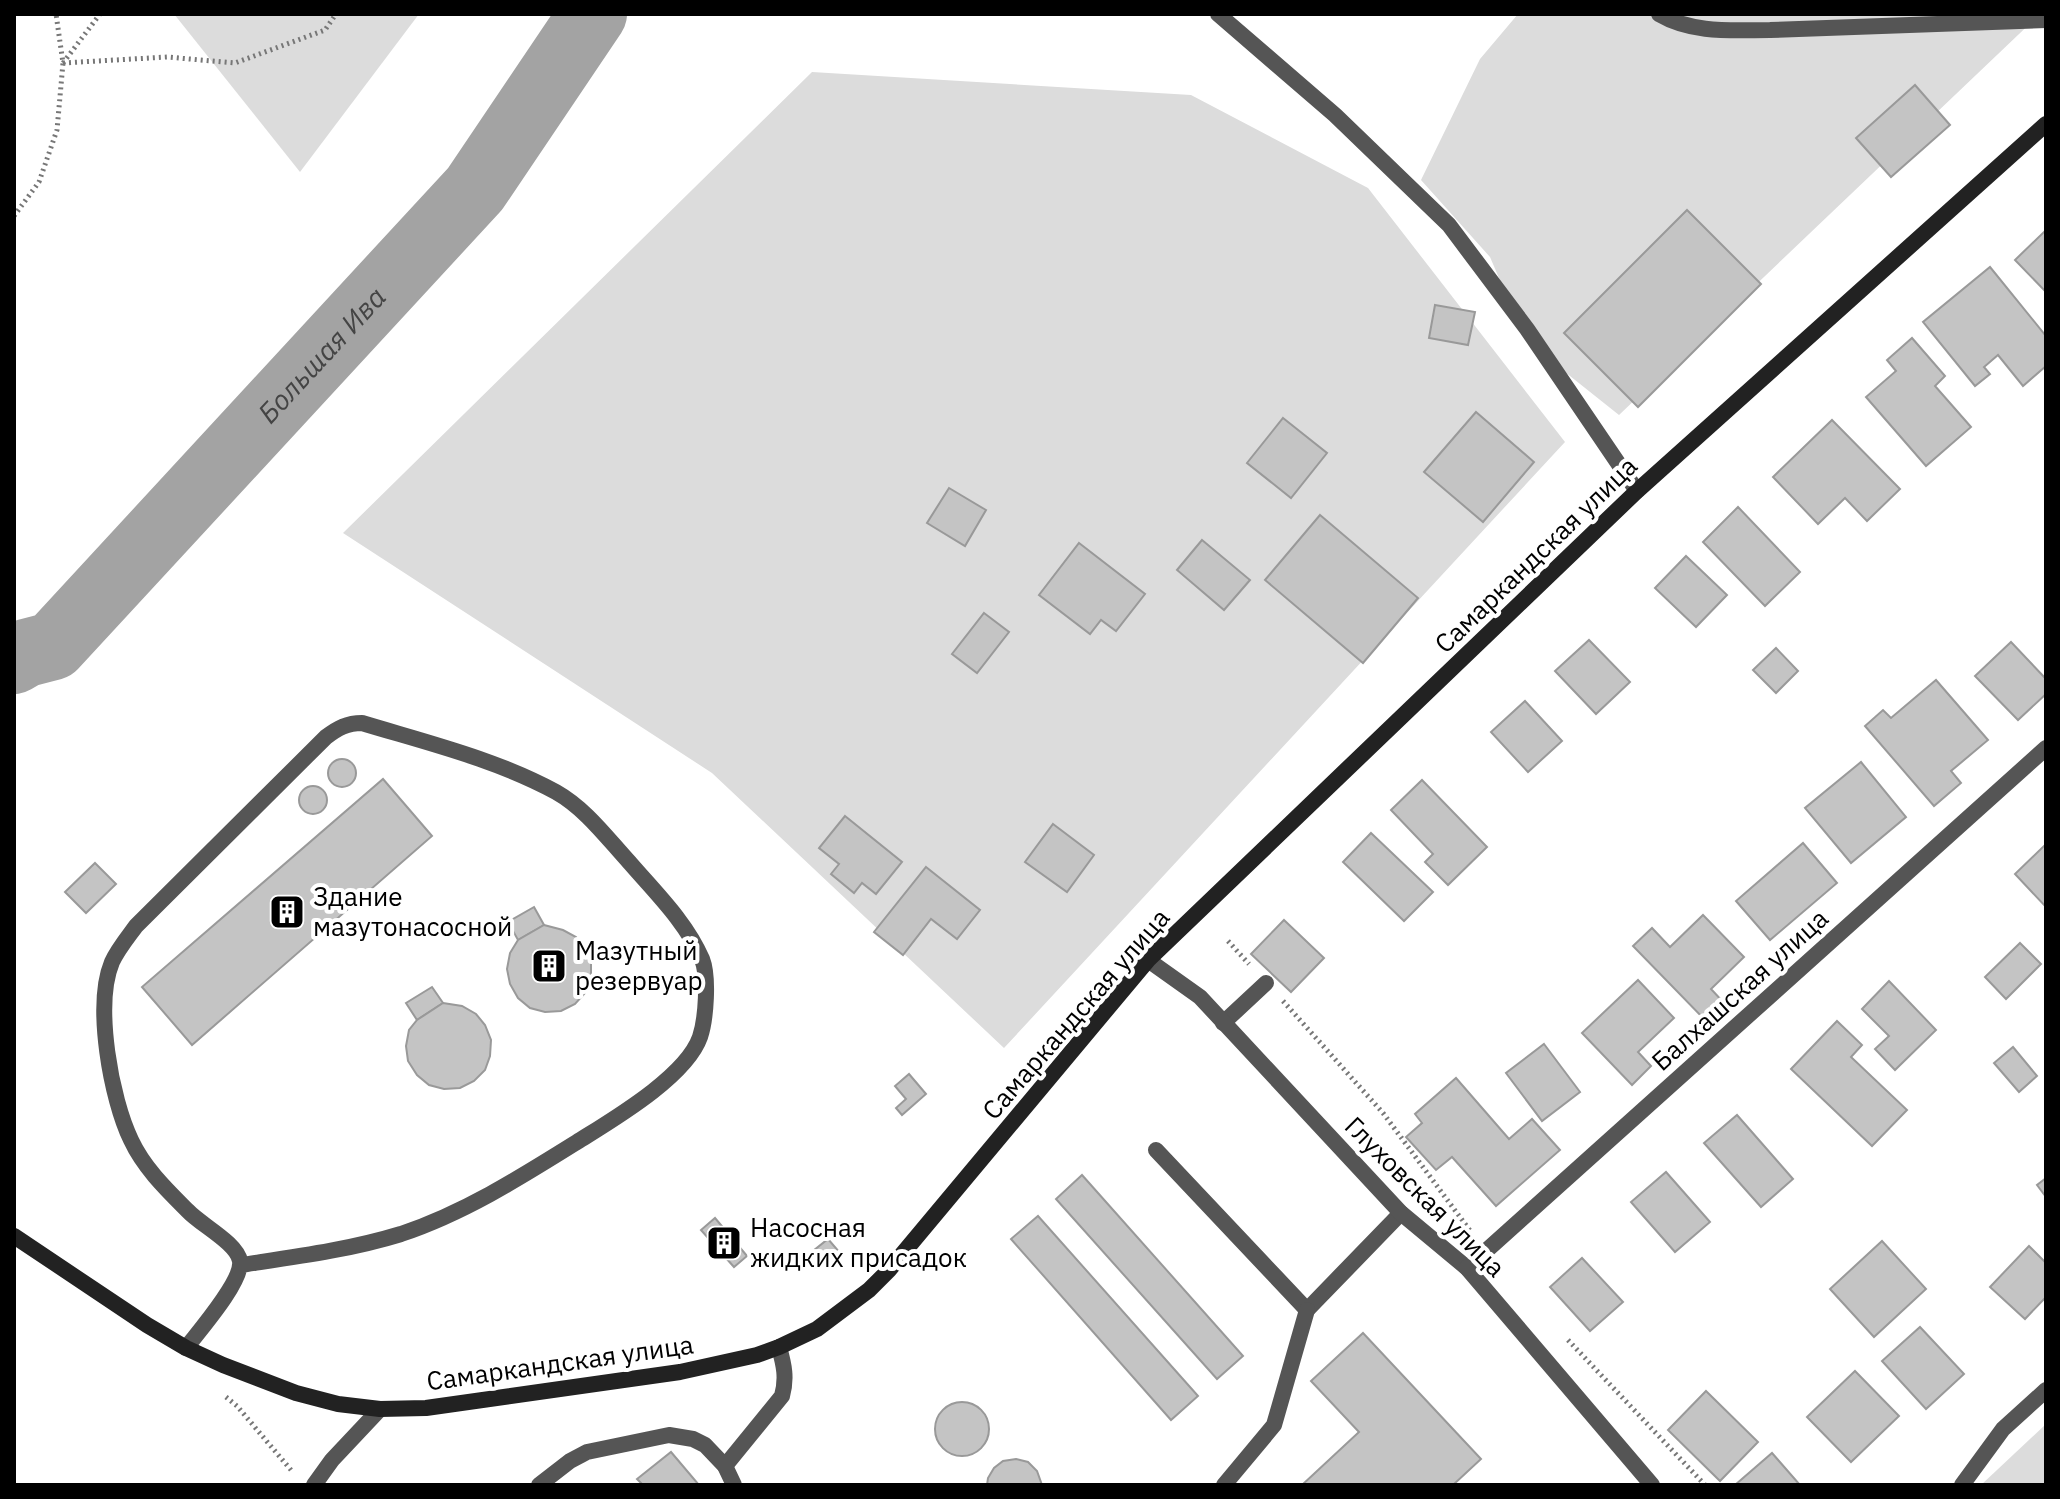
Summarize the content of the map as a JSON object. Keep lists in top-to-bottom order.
{
  "streets": {
    "street": ["Самаркандская улица", "Балхашская улица", "Глуховская улица"]
  },
  "crossings": [
    ["Самаркандская улица", "Глуховская улица"],
    ["Балхашская улица", "Глуховская улица"]
  ],
  "water": ["Большая Ива"],
  "places": {
    "building": ["Здание мазутонасосной", "Мазутный резервуар", "Насосная жидких присадок"]
  }
}
